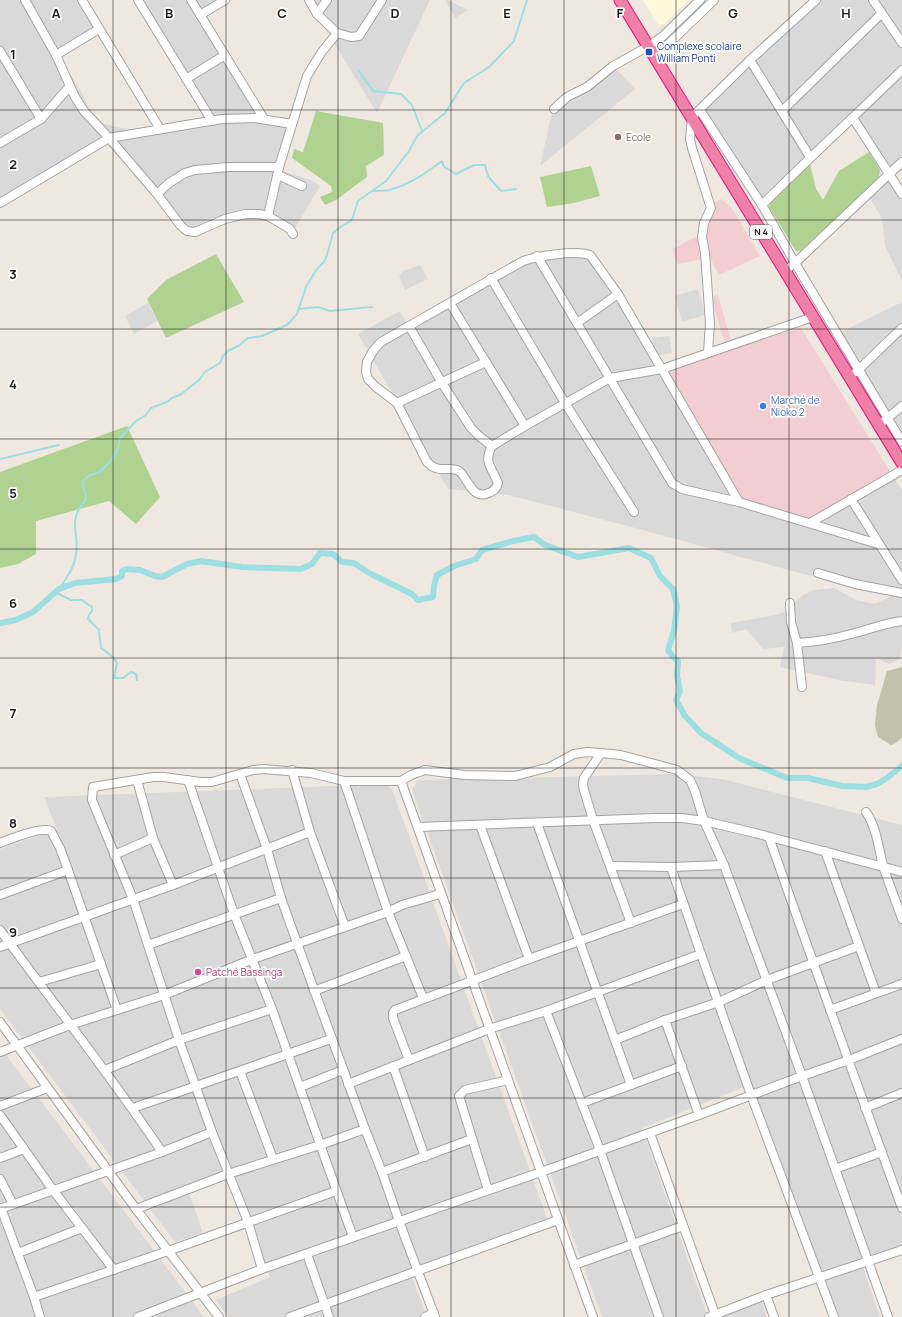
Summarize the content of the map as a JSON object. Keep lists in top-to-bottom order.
{
  "streets": {
    "highway": ["N 4"]
  },
  "places": {
    "transit": ["Complexe scolaire William Ponti"],
    "other": ["Ecole", "Marché de Nioko 2", "Patché Bassinga"]
  },
  "grid": {
    "columns": [
      "A",
      "B",
      "C",
      "D",
      "E",
      "F",
      "G",
      "H"
    ],
    "rows": [
      "1",
      "2",
      "3",
      "4",
      "5",
      "6",
      "7",
      "8",
      "9"
    ]
  }
}
